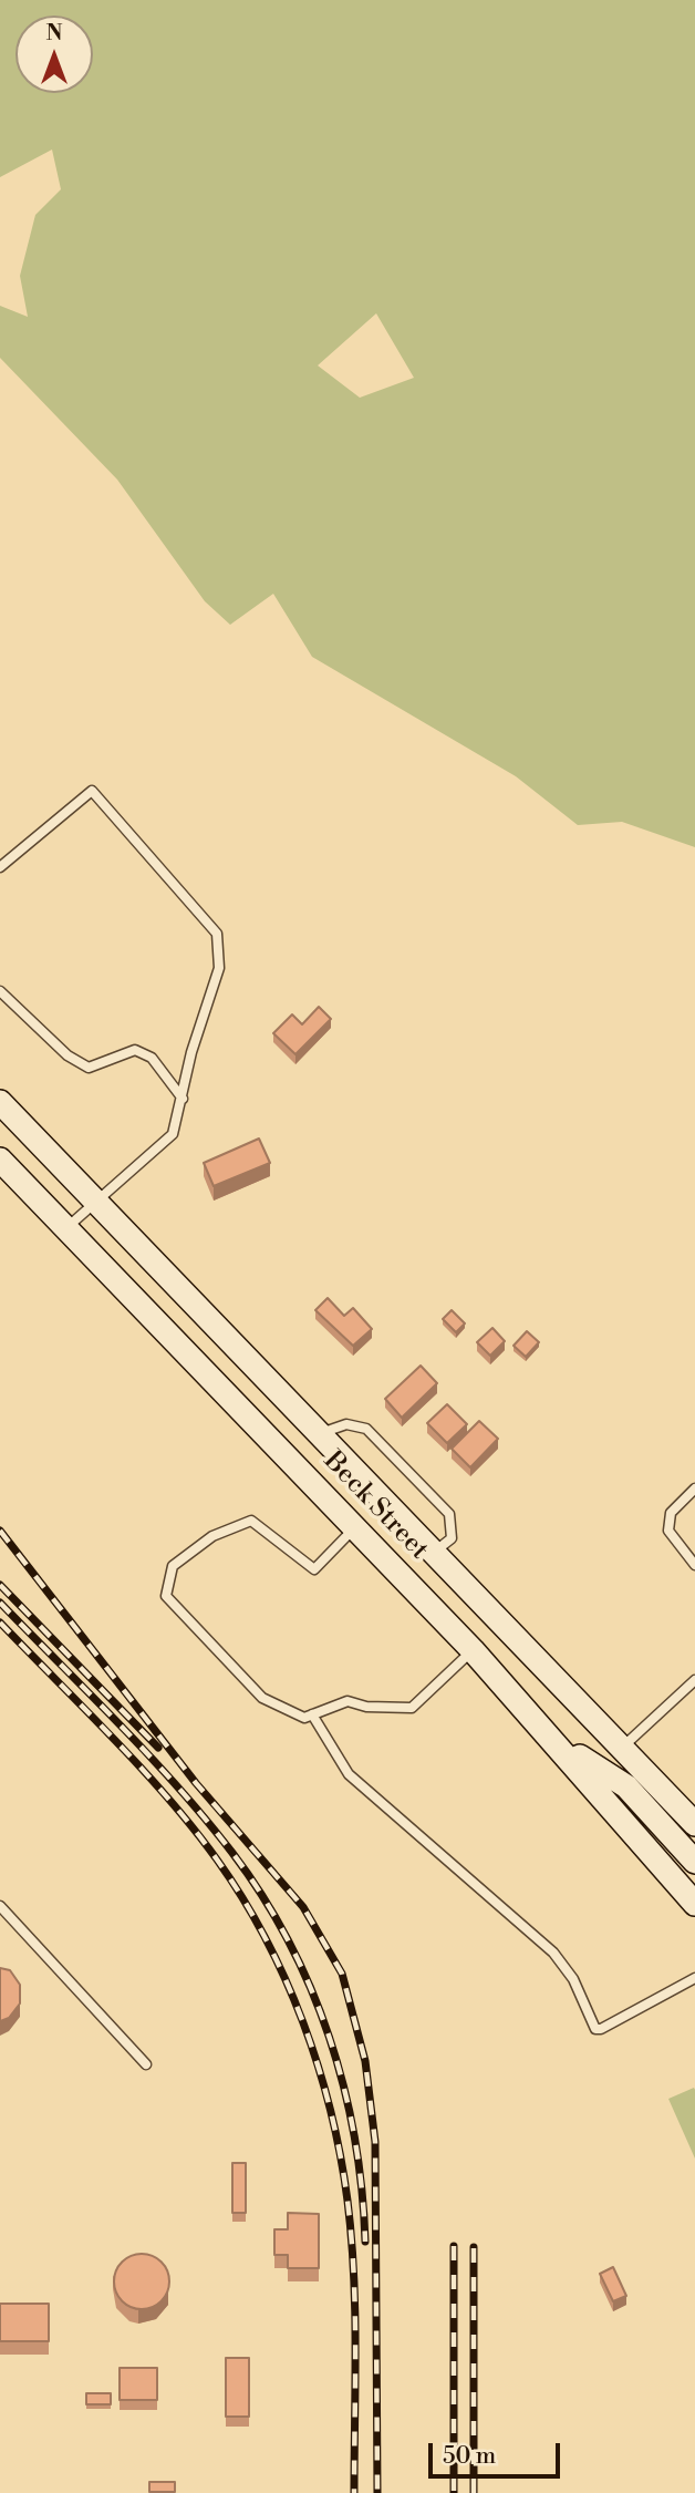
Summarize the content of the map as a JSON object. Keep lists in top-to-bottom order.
{
  "streets": {
    "main road": ["Beck Street"]
  },
  "scale_bar": "50 m",
  "north": "top"
}
